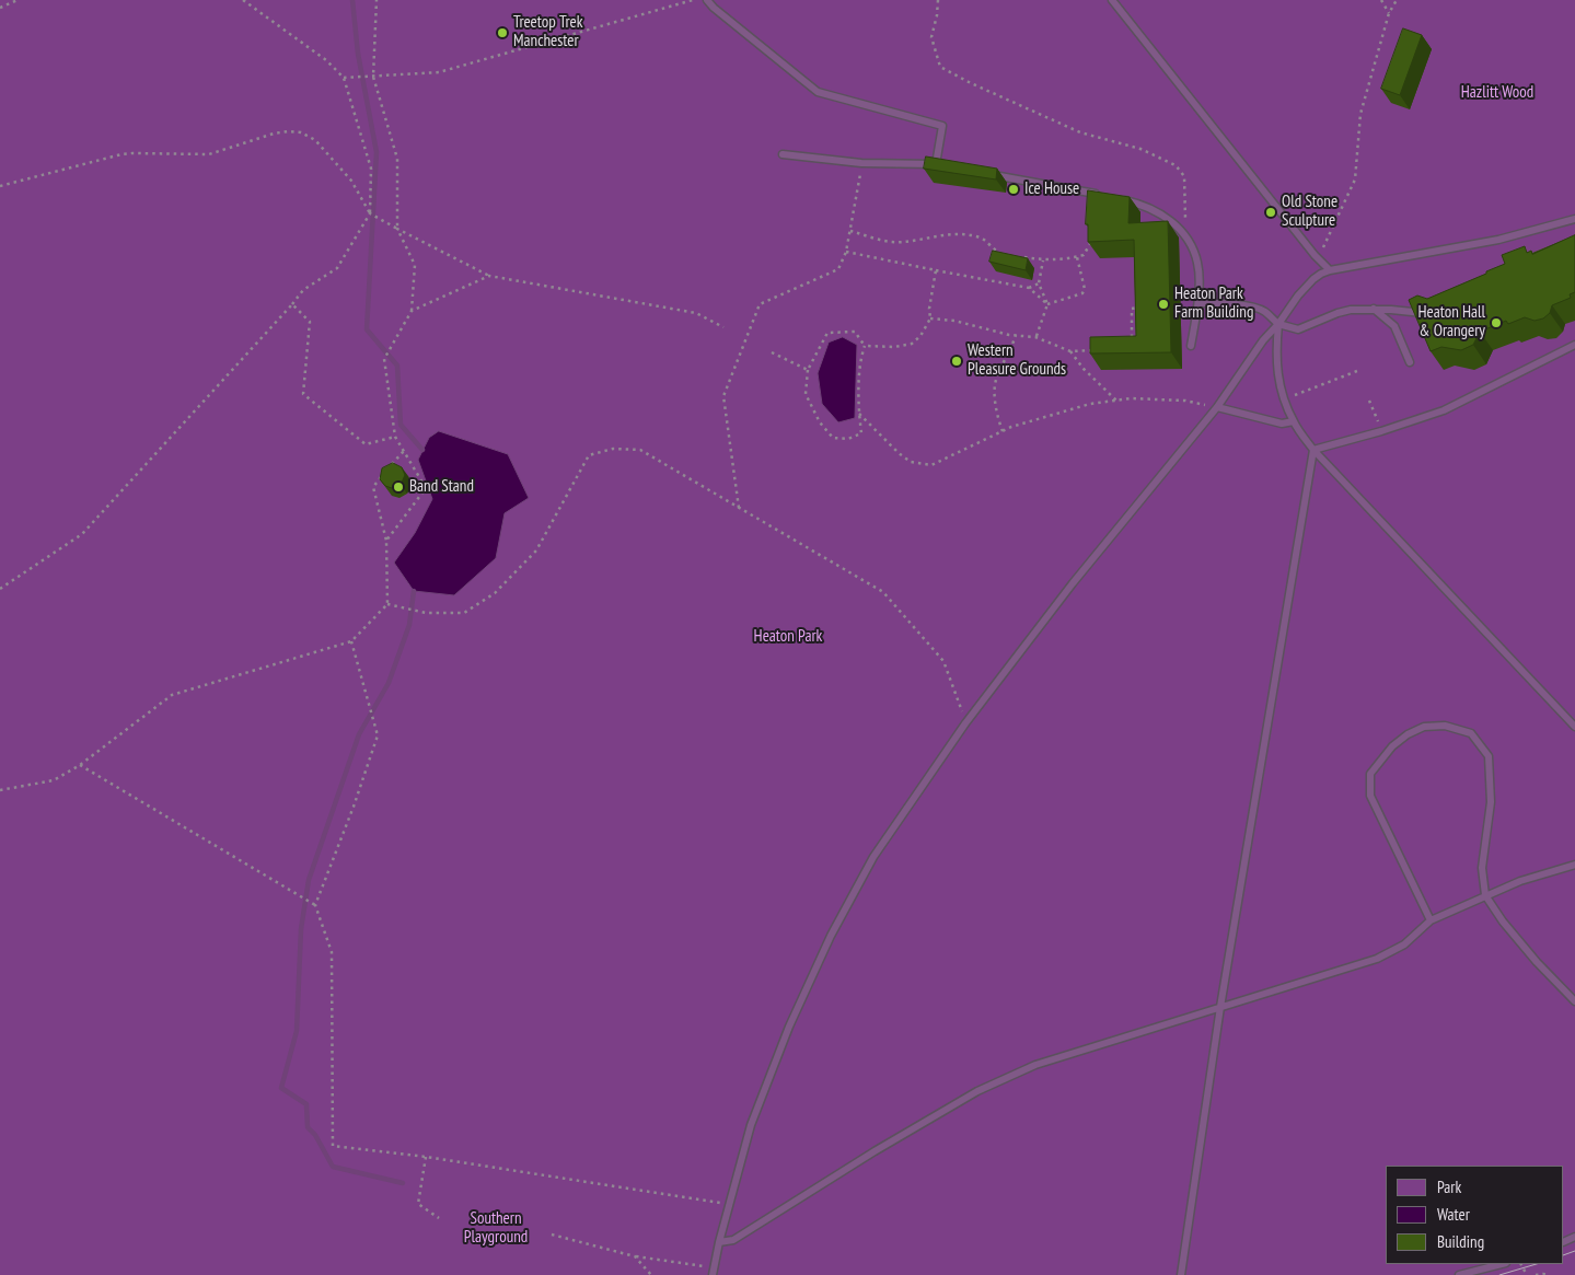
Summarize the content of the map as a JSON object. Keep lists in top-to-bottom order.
{
  "parks": ["Hazlitt Wood", "Heaton Park", "Southern Playground"],
  "places": [
    "Treetop Trek Manchester",
    "Ice House",
    "Old Stone Sculpture",
    "Heaton Park Farm Building",
    "Heaton Hall & Orangery",
    "Western Pleasure Grounds",
    "Band Stand"
  ],
  "legend": ["Park", "Water", "Building"]
}
